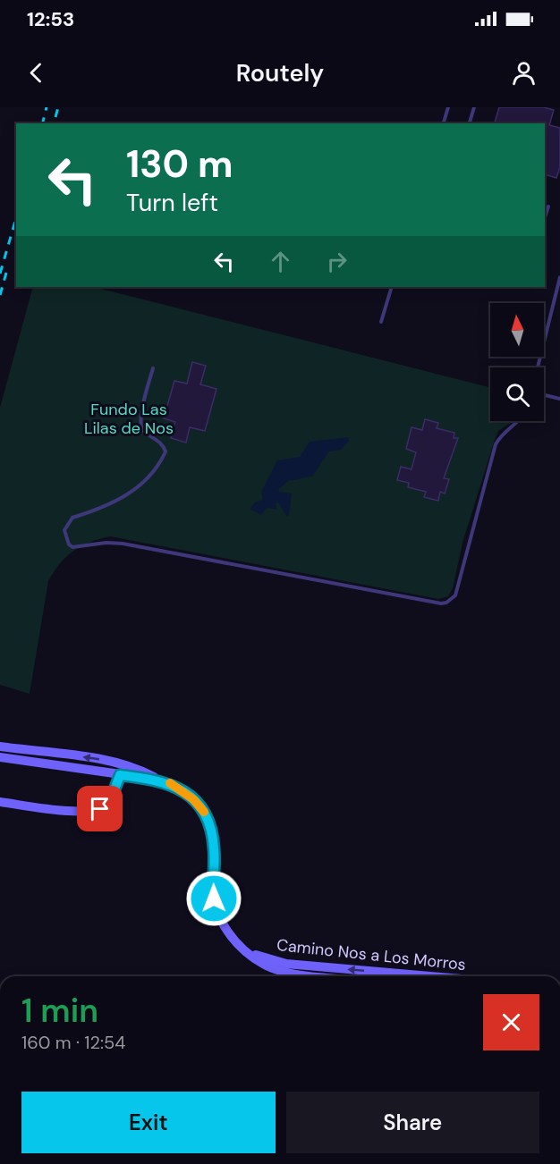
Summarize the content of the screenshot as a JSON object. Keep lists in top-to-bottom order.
{
  "streets": {
    "main road": ["Camino Nos a Los Morros"]
  },
  "parks": ["Fundo Las Lilas de Nos"],
  "north": "top",
  "page": {
    "status": "12:53",
    "header": "Routely",
    "turn": ["130 m", "Turn left"],
    "heading": ["1 min", "160 m · 12:54"],
    "buttons": ["Exit", "Share"]
  }
}
